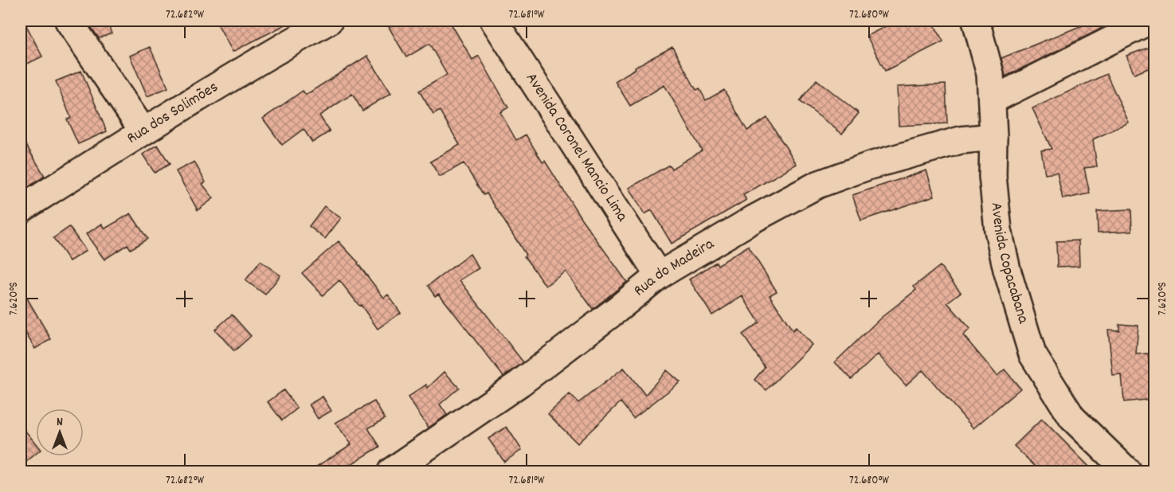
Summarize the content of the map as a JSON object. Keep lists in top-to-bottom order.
{
  "streets": {
    "street": [
      "Rua dos Solimões",
      "Avenida Coronel Mancio Lima",
      "Avenida Copacabana",
      "Rua do Madeira"
    ]
  },
  "crossings": [
    ["Avenida Coronel Mancio Lima", "Rua do Madeira"],
    ["Avenida Copacabana", "Rua do Madeira"]
  ],
  "north": "top",
  "coordinates": [
    "72.682°W",
    "72.681°W",
    "72.680°W",
    "7.620°S"
  ]
}
